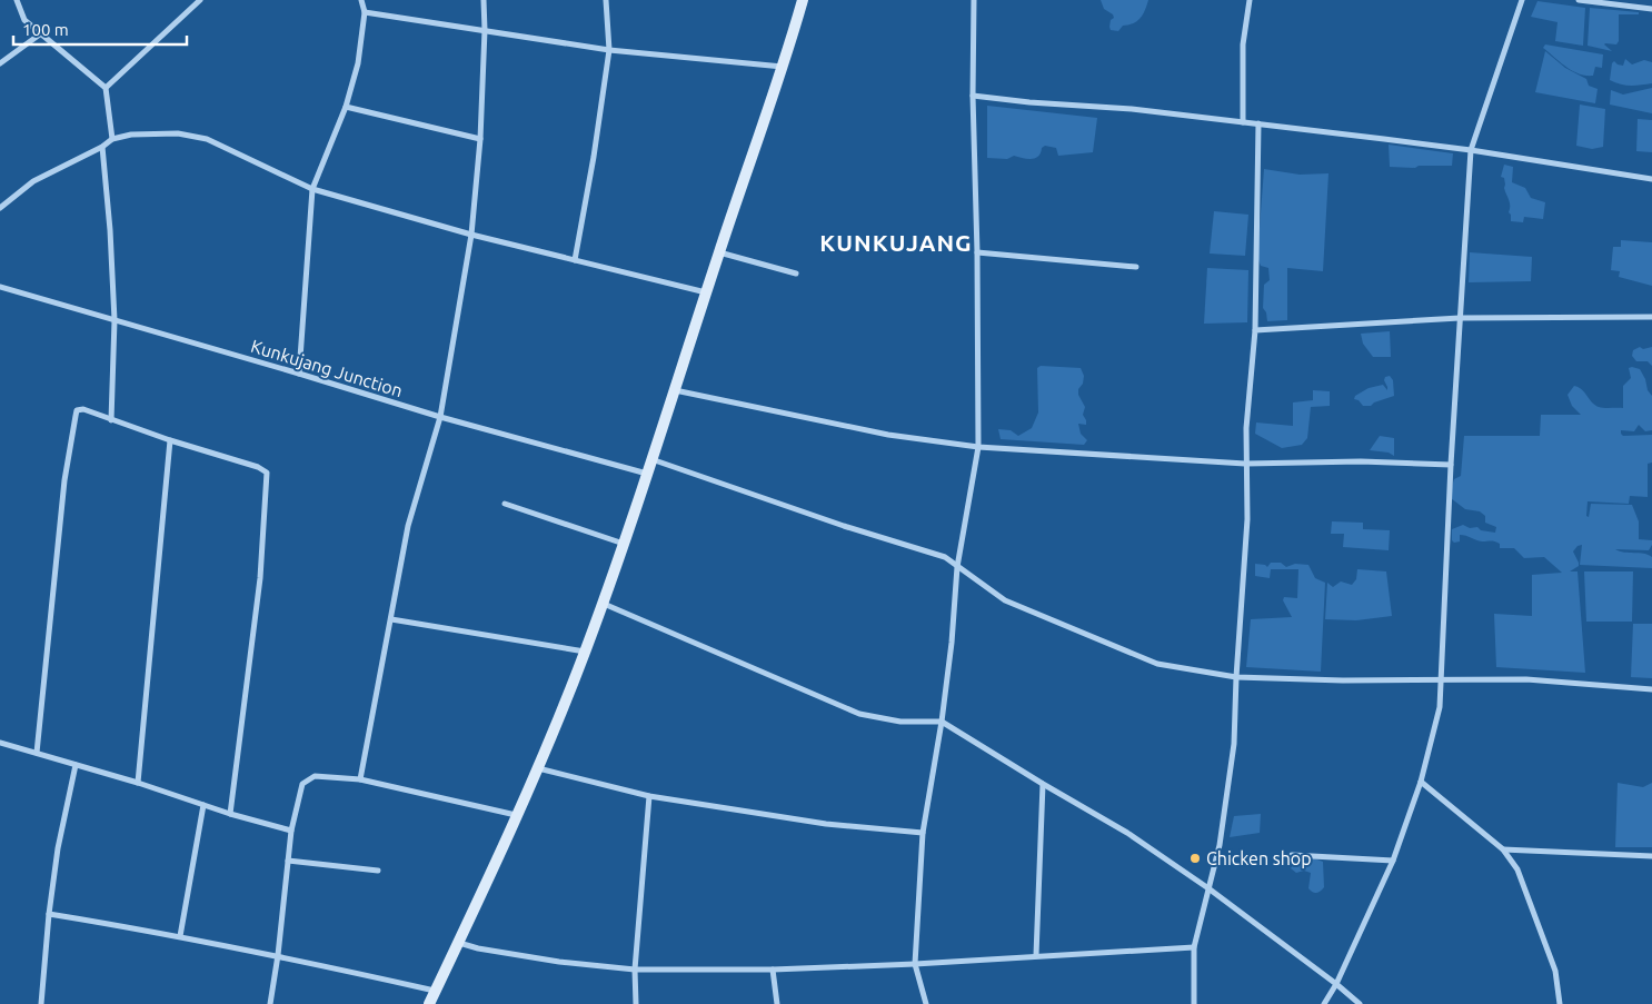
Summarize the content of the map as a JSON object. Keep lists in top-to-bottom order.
{
  "streets": {
    "street": ["Kunkujang Junction"]
  },
  "districts": ["KUNKUJANG"],
  "places": ["Chicken shop"],
  "scale_bar": "100 m"
}
